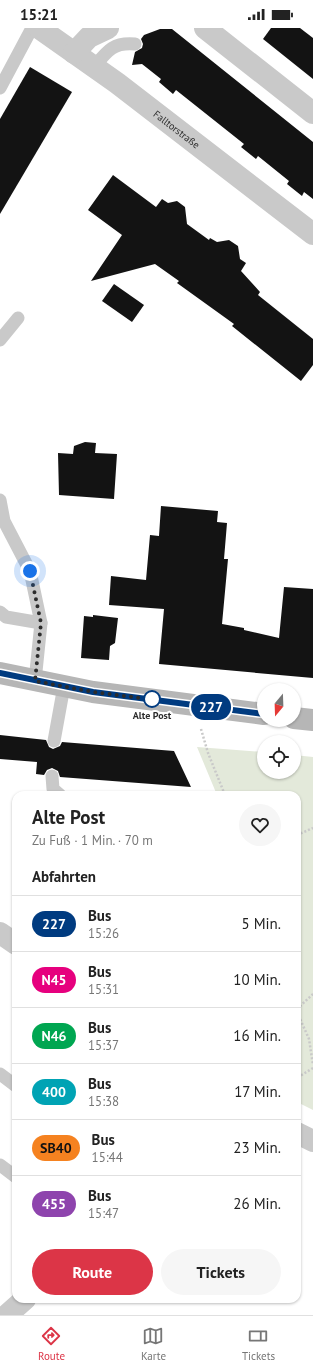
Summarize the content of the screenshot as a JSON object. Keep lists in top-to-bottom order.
{
  "streets": {
    "street": ["Falltorstraße"]
  },
  "places": ["Alte Post"],
  "lines": ["bus line 227"],
  "north": "bottom",
  "page": {
    "status": "15:21",
    "on_map": "227",
    "heading": [
      ["Alte Post", "Zu Fuß · 1 Min. · 70 m"],
      "Abfahrten"
    ],
    "list": [
      {
        "mark": "227",
        "name": "Bus",
        "note": "15:26",
        "value": "5 Min."
      },
      {
        "mark": "N45",
        "name": "Bus",
        "note": "15:31",
        "value": "10 Min."
      },
      {
        "mark": "N46",
        "name": "Bus",
        "note": "15:37",
        "value": "16 Min."
      },
      {
        "mark": "400",
        "name": "Bus",
        "note": "15:38",
        "value": "17 Min."
      },
      {
        "mark": "SB40",
        "name": "Bus",
        "note": "15:44",
        "value": "23 Min."
      },
      {
        "mark": "455",
        "name": "Bus",
        "note": "15:47",
        "value": "26 Min."
      }
    ],
    "buttons": ["Route", "Tickets"],
    "tabs": ["Route", "Karte", "Tickets"]
  }
}
